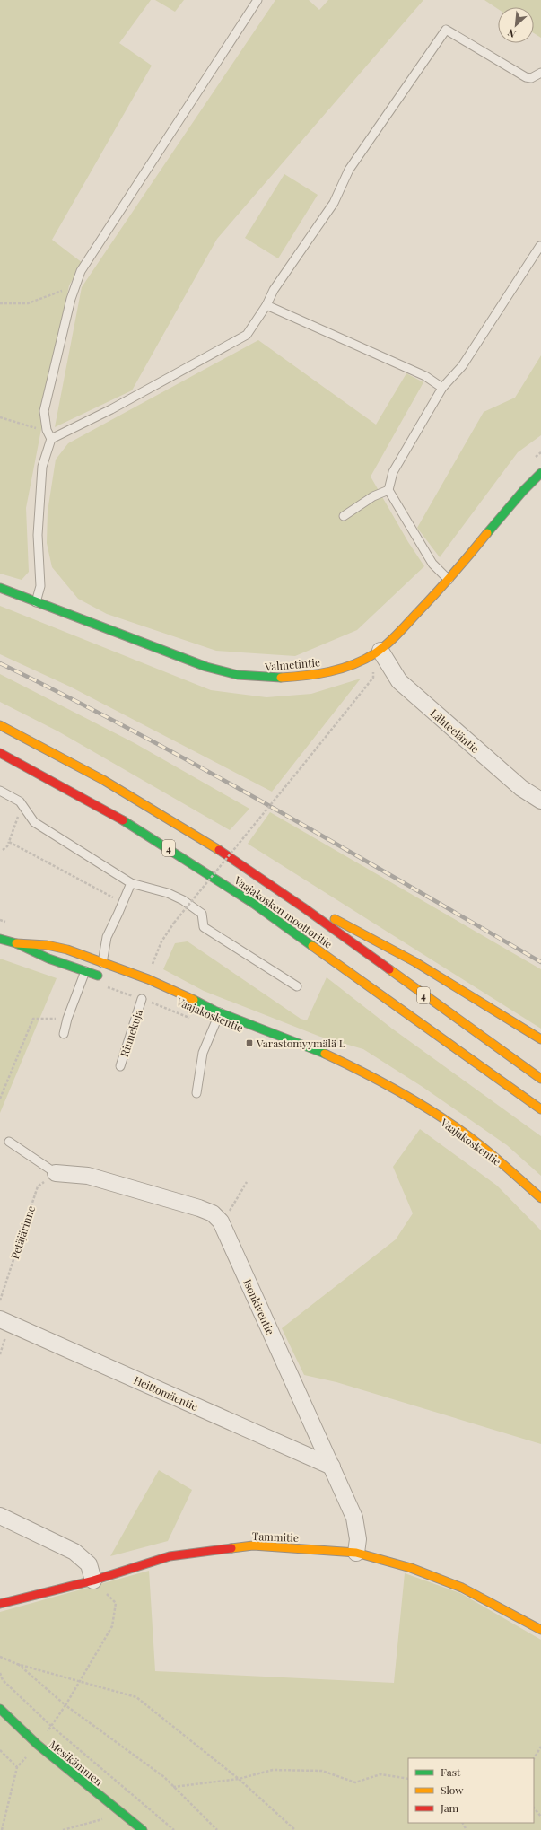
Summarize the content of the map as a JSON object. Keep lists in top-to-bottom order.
{
  "streets": {
    "main road": [
      "Valmetintie",
      "4",
      "Vaajakosken moottoritie",
      "Vaajakoskentie",
      "Tammitie",
      "Mesikämmen"
    ],
    "street": ["Lähteeläntie", "Isonkiventie", "Heittomäentie"],
    "lane": ["Rinnekuja"],
    "path": ["Petäjärinne"]
  },
  "crossings": [
    ["Valmetintie", "Lähteeläntie"],
    ["Vaajakoskentie", "Rinnekuja"],
    ["Petäjärinne", "Isonkiventie"],
    ["Isonkiventie", "Heittomäentie"],
    ["Isonkiventie", "Tammitie"]
  ],
  "places": {
    "transit": ["Varastomyymälä L"]
  },
  "legend": ["Fast", "Slow", "Jam"],
  "north": "bottom left"
}
